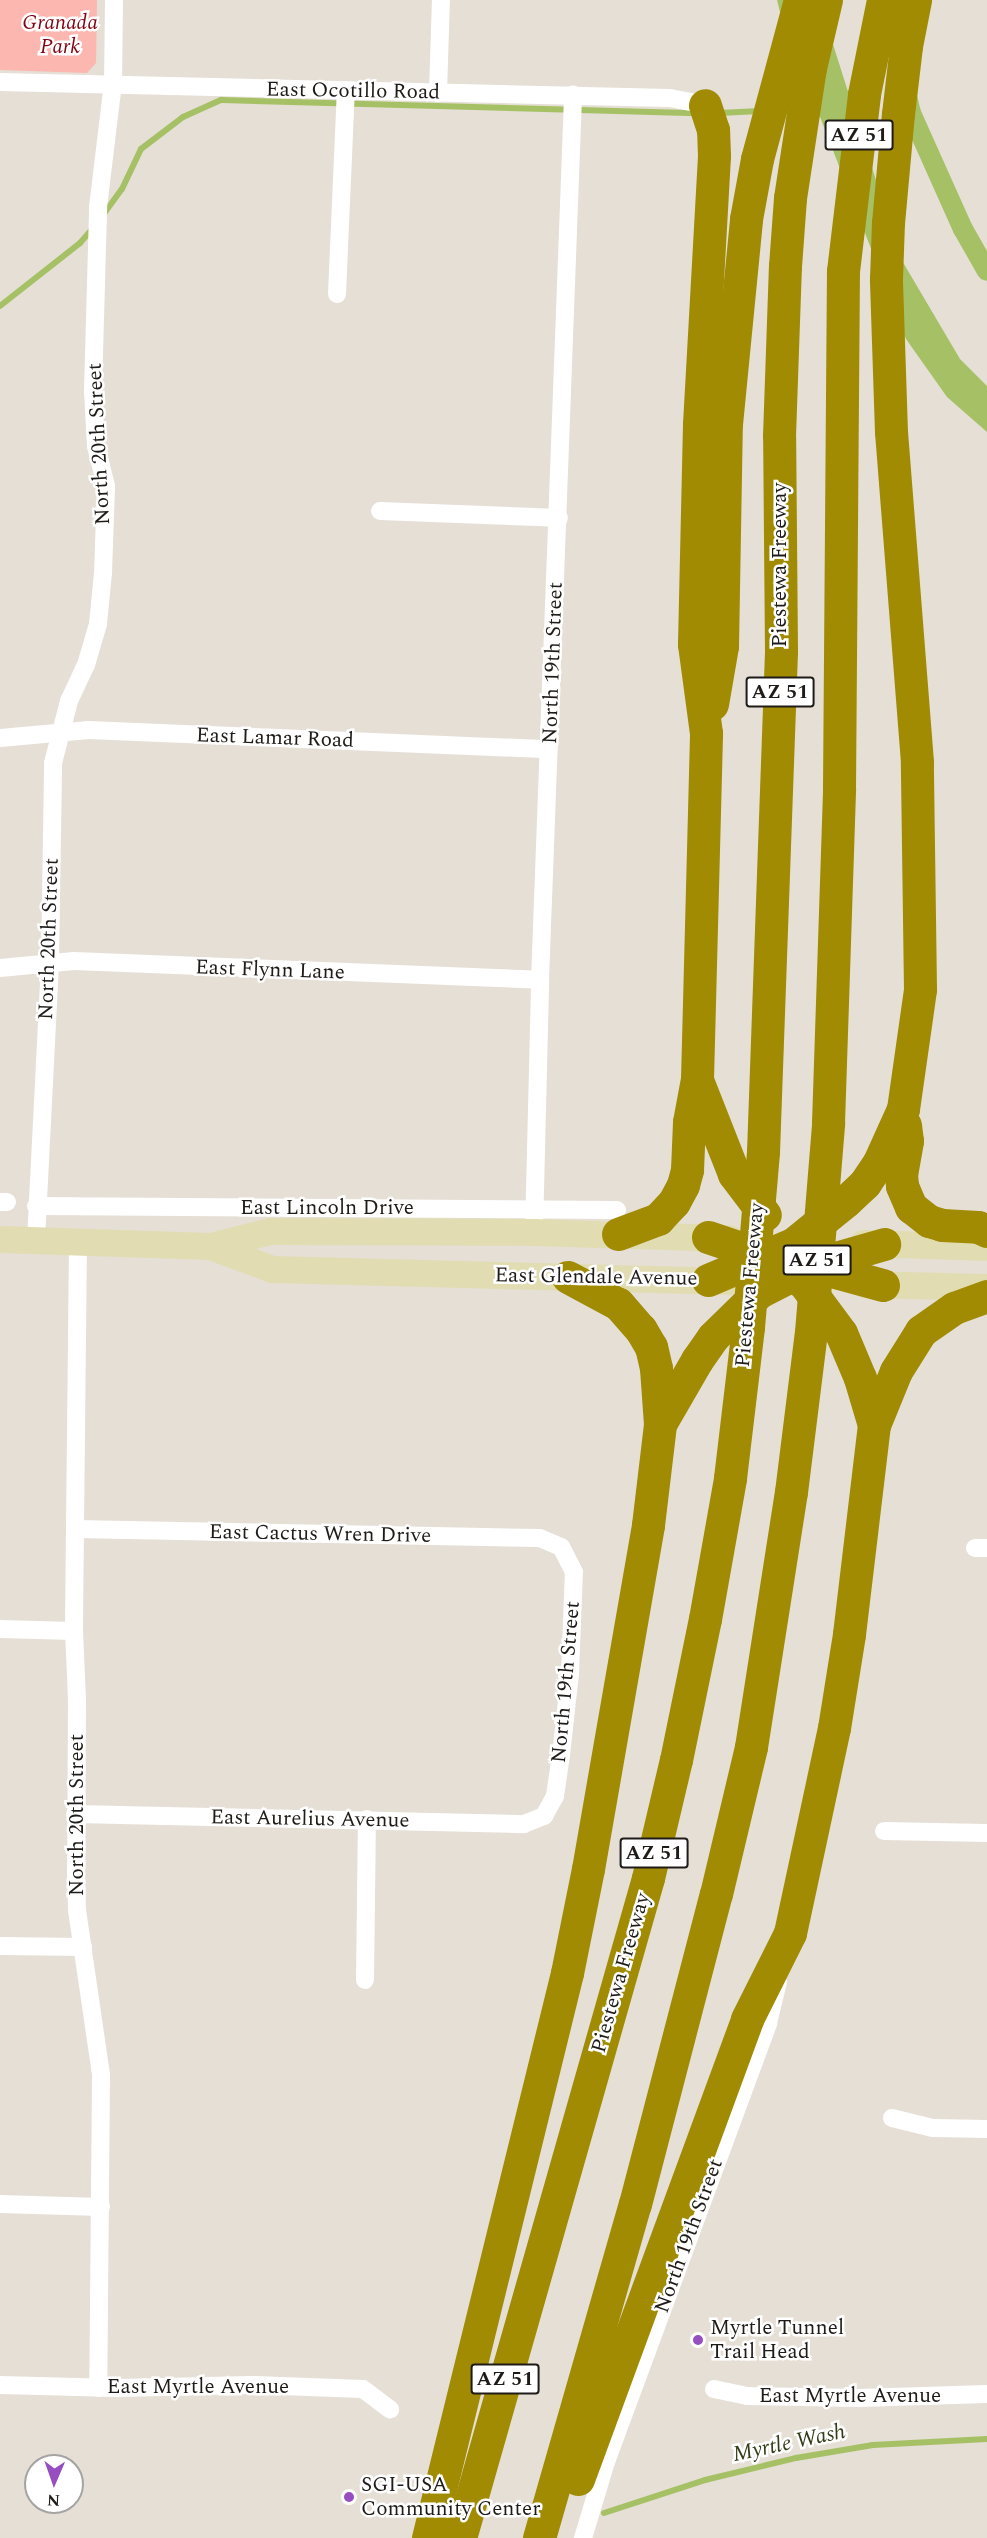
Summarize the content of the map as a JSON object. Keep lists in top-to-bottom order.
{
  "streets": {
    "highway": ["AZ 51", "Piestewa Freeway"],
    "main road": ["East Glendale Avenue"],
    "street": [
      "East Ocotillo Road",
      "North 20th Street",
      "North 19th Street",
      "East Lamar Road",
      "East Flynn Lane",
      "East Lincoln Drive",
      "East Cactus Wren Drive",
      "East Aurelius Avenue",
      "East Myrtle Avenue"
    ]
  },
  "crossings": [
    ["East Ocotillo Road", "North 20th Street"],
    ["East Ocotillo Road", "North 19th Street"],
    ["North 20th Street", "East Lamar Road"],
    ["North 20th Street", "East Flynn Lane"],
    ["North 20th Street", "East Lincoln Drive"],
    ["North 20th Street", "East Glendale Avenue"],
    ["North 20th Street", "East Cactus Wren Drive"],
    ["North 20th Street", "East Aurelius Avenue"],
    ["North 20th Street", "East Myrtle Avenue"],
    ["North 19th Street", "East Lamar Road"],
    ["North 19th Street", "East Flynn Lane"],
    ["North 19th Street", "East Lincoln Drive"],
    ["North 19th Street", "East Glendale Avenue"],
    ["North 19th Street", "East Cactus Wren Drive"],
    ["North 19th Street", "East Aurelius Avenue"],
    ["East Lincoln Drive", "East Glendale Avenue"]
  ],
  "water": ["Myrtle Wash"],
  "parks": ["Granada Park"],
  "places": ["Myrtle Tunnel Trail Head", "SGI-USA Community Center"],
  "north": "bottom"
}
